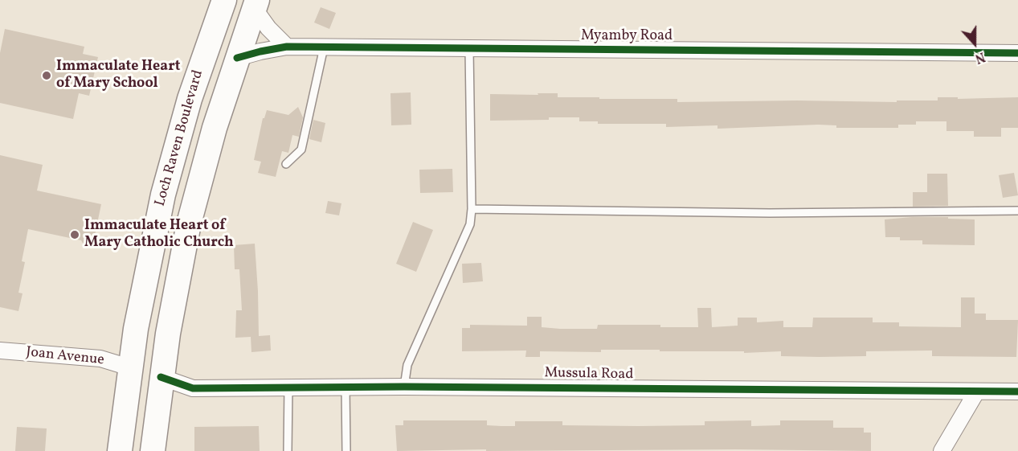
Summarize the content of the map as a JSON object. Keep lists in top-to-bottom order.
{
  "streets": {
    "main road": ["Loch Raven Boulevard"],
    "street": ["Myamby Road", "Joan Avenue", "Mussula Road"]
  },
  "crossings": [
    ["Myamby Road", "Loch Raven Boulevard"],
    ["Loch Raven Boulevard", "Joan Avenue"],
    ["Loch Raven Boulevard", "Mussula Road"]
  ],
  "places": ["Immaculate Heart of Mary School", "Immaculate Heart of Mary Catholic Church"],
  "north": "bottom"
}
